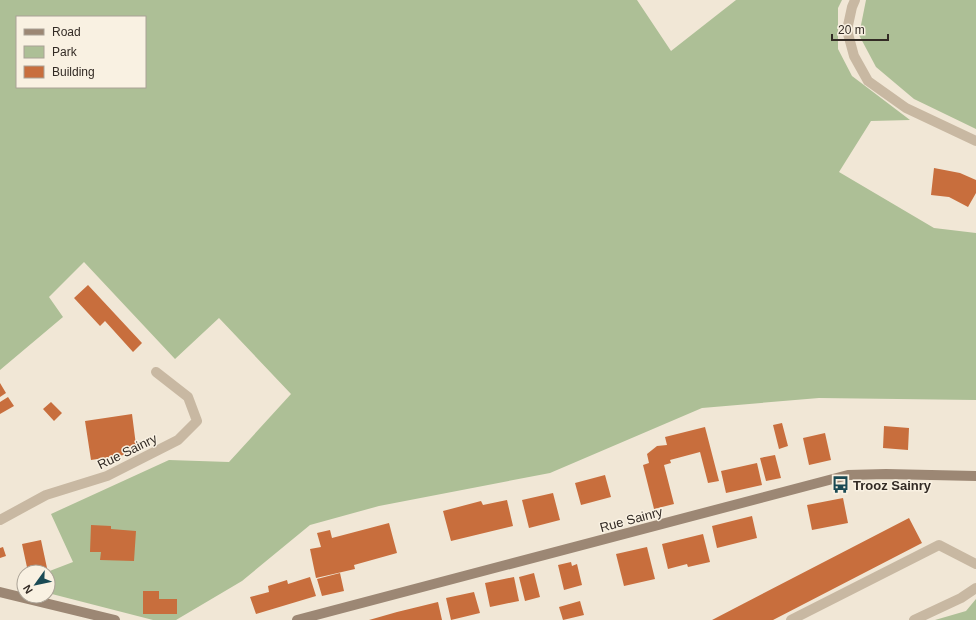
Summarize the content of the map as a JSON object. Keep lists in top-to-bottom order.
{
  "streets": {
    "street": ["Rue Sainry"]
  },
  "places": {
    "bus stop": ["Trooz Sainry"]
  },
  "legend": ["Road", "Park", "Building"],
  "scale_bar": "20 m",
  "north": "bottom left"
}
